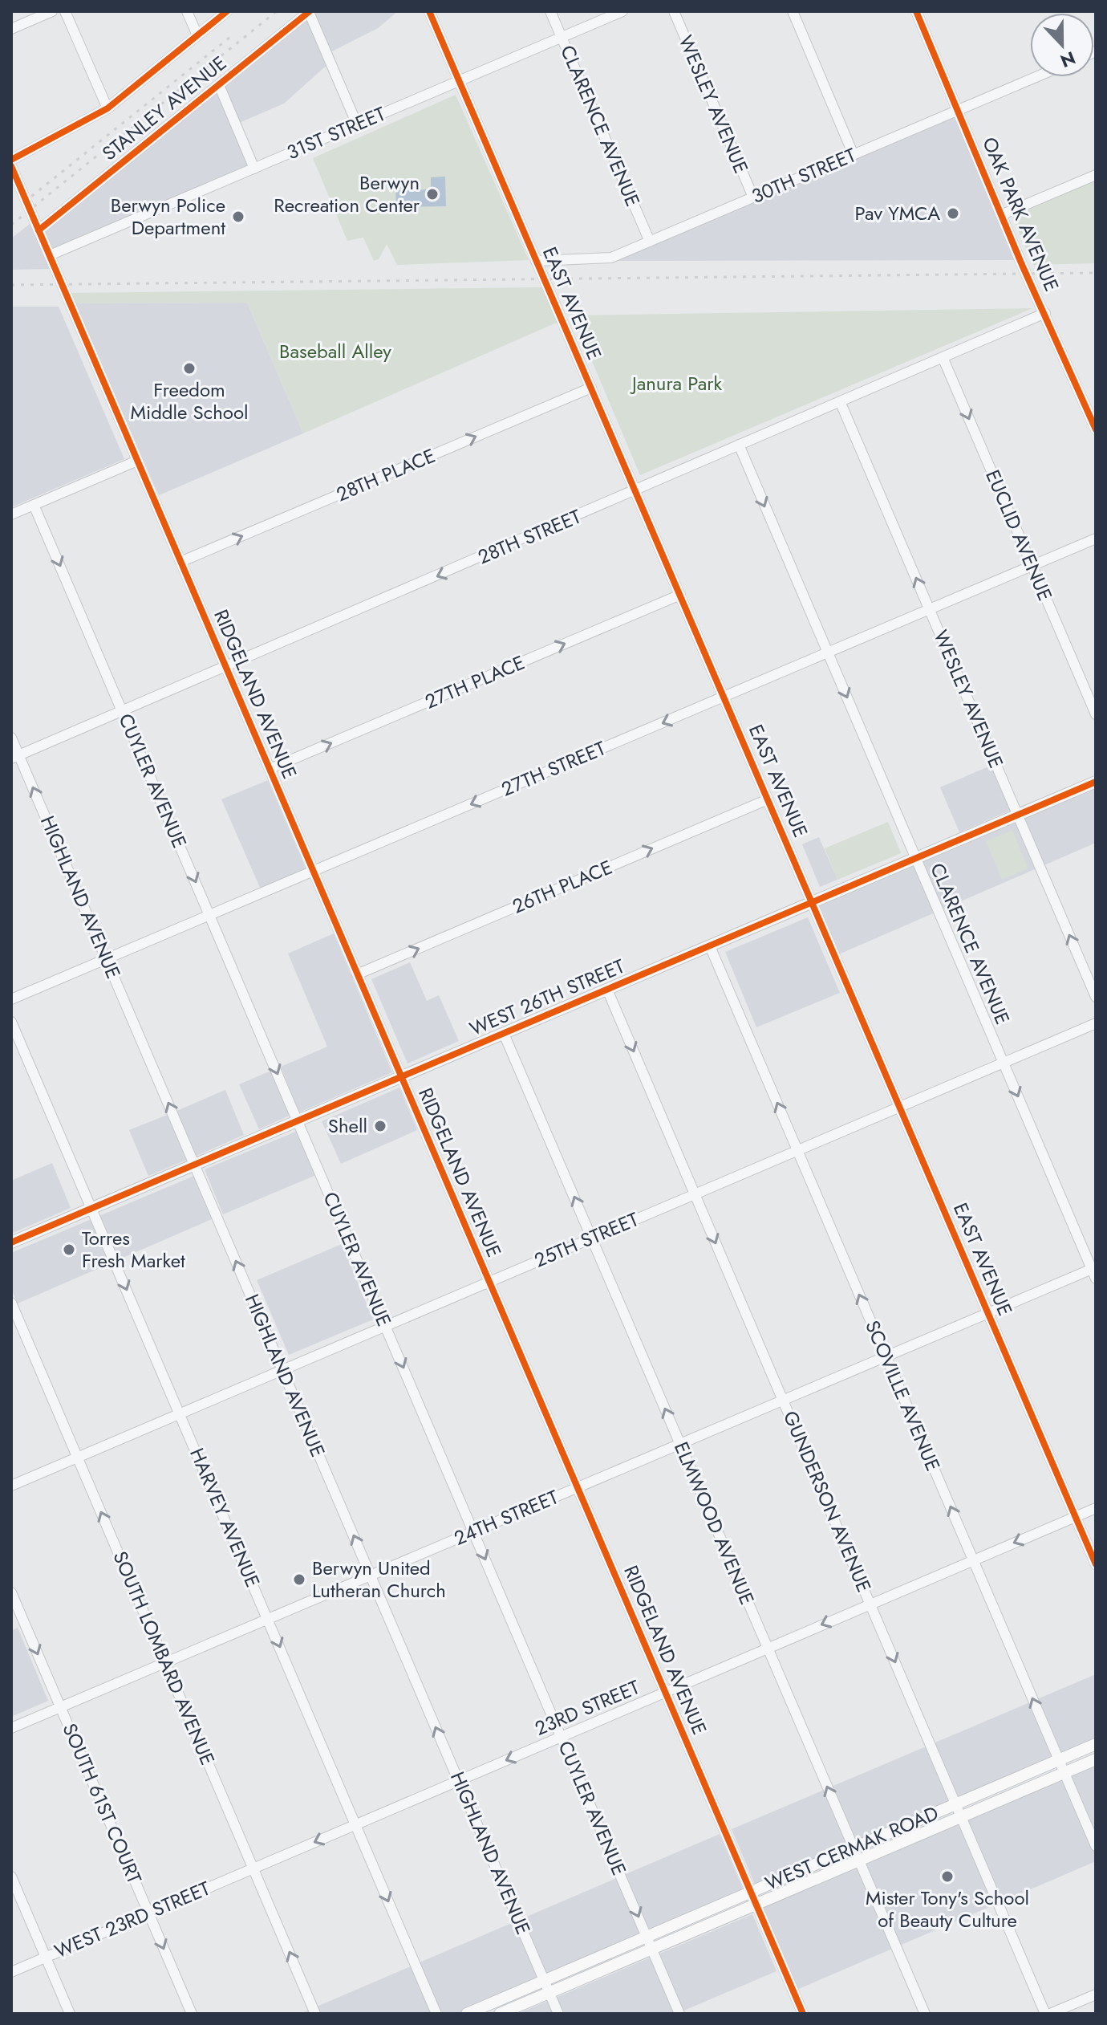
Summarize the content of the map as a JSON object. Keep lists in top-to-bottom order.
{
  "streets": {
    "main road": ["WEST 26TH STREET", "WEST CERMAK ROAD"],
    "street": [
      "WESLEY AVENUE",
      "STANLEY AVENUE",
      "CLARENCE AVENUE",
      "31ST STREET",
      "30TH STREET",
      "OAK PARK AVENUE",
      "EAST AVENUE",
      "28TH PLACE",
      "EUCLID AVENUE",
      "28TH STREET",
      "27TH PLACE",
      "RIDGELAND AVENUE",
      "27TH STREET",
      "CUYLER AVENUE",
      "26TH PLACE",
      "HIGHLAND AVENUE",
      "25TH STREET",
      "SCOVILLE AVENUE",
      "GUNDERSON AVENUE",
      "HARVEY AVENUE",
      "24TH STREET",
      "ELMWOOD AVENUE",
      "SOUTH LOMBARD AVENUE",
      "23RD STREET",
      "SOUTH 61ST COURT",
      "WEST 23RD STREET"
    ]
  },
  "crossings": [
    ["WESLEY AVENUE", "30TH STREET"],
    ["WESLEY AVENUE", "28TH STREET"],
    ["WESLEY AVENUE", "27TH STREET"],
    ["WESLEY AVENUE", "WEST 26TH STREET"],
    ["STANLEY AVENUE", "RIDGELAND AVENUE"],
    ["CLARENCE AVENUE", "31ST STREET"],
    ["CLARENCE AVENUE", "30TH STREET"],
    ["CLARENCE AVENUE", "28TH STREET"],
    ["CLARENCE AVENUE", "27TH STREET"],
    ["CLARENCE AVENUE", "WEST 26TH STREET"],
    ["CLARENCE AVENUE", "25TH STREET"],
    ["CLARENCE AVENUE", "24TH STREET"],
    ["31ST STREET", "EAST AVENUE"],
    ["31ST STREET", "RIDGELAND AVENUE"],
    ["30TH STREET", "OAK PARK AVENUE"],
    ["30TH STREET", "EAST AVENUE"],
    ["OAK PARK AVENUE", "28TH STREET"],
    ["EAST AVENUE", "28TH PLACE"],
    ["EAST AVENUE", "28TH STREET"],
    ["EAST AVENUE", "27TH PLACE"],
    ["EAST AVENUE", "27TH STREET"],
    ["EAST AVENUE", "26TH PLACE"],
    ["EAST AVENUE", "WEST 26TH STREET"],
    ["EAST AVENUE", "25TH STREET"],
    ["EAST AVENUE", "24TH STREET"],
    ["EAST AVENUE", "23RD STREET"],
    ["28TH PLACE", "RIDGELAND AVENUE"],
    ["EUCLID AVENUE", "28TH STREET"],
    ["EUCLID AVENUE", "27TH STREET"],
    ["28TH STREET", "RIDGELAND AVENUE"],
    ["28TH STREET", "CUYLER AVENUE"],
    ["28TH STREET", "HIGHLAND AVENUE"],
    ["27TH PLACE", "RIDGELAND AVENUE"],
    ["RIDGELAND AVENUE", "27TH STREET"],
    ["RIDGELAND AVENUE", "26TH PLACE"],
    ["RIDGELAND AVENUE", "WEST 26TH STREET"],
    ["RIDGELAND AVENUE", "25TH STREET"],
    ["RIDGELAND AVENUE", "24TH STREET"],
    ["RIDGELAND AVENUE", "23RD STREET"],
    ["RIDGELAND AVENUE", "WEST CERMAK ROAD"],
    ["27TH STREET", "CUYLER AVENUE"],
    ["27TH STREET", "HIGHLAND AVENUE"],
    ["CUYLER AVENUE", "WEST 26TH STREET"],
    ["CUYLER AVENUE", "25TH STREET"],
    ["CUYLER AVENUE", "24TH STREET"],
    ["CUYLER AVENUE", "23RD STREET"],
    ["CUYLER AVENUE", "WEST CERMAK ROAD"],
    ["HIGHLAND AVENUE", "WEST 26TH STREET"],
    ["HIGHLAND AVENUE", "25TH STREET"],
    ["HIGHLAND AVENUE", "24TH STREET"],
    ["HIGHLAND AVENUE", "23RD STREET"],
    ["HIGHLAND AVENUE", "WEST CERMAK ROAD"],
    ["WEST 26TH STREET", "SCOVILLE AVENUE"],
    ["WEST 26TH STREET", "GUNDERSON AVENUE"],
    ["WEST 26TH STREET", "HARVEY AVENUE"],
    ["WEST 26TH STREET", "ELMWOOD AVENUE"],
    ["25TH STREET", "SCOVILLE AVENUE"],
    ["25TH STREET", "GUNDERSON AVENUE"],
    ["25TH STREET", "HARVEY AVENUE"],
    ["25TH STREET", "ELMWOOD AVENUE"],
    ["25TH STREET", "SOUTH LOMBARD AVENUE"],
    ["SCOVILLE AVENUE", "24TH STREET"],
    ["SCOVILLE AVENUE", "23RD STREET"],
    ["SCOVILLE AVENUE", "WEST CERMAK ROAD"],
    ["GUNDERSON AVENUE", "24TH STREET"],
    ["GUNDERSON AVENUE", "23RD STREET"],
    ["GUNDERSON AVENUE", "WEST CERMAK ROAD"],
    ["HARVEY AVENUE", "24TH STREET"],
    ["HARVEY AVENUE", "23RD STREET"],
    ["24TH STREET", "ELMWOOD AVENUE"],
    ["24TH STREET", "SOUTH LOMBARD AVENUE"],
    ["24TH STREET", "SOUTH 61ST COURT"],
    ["ELMWOOD AVENUE", "23RD STREET"],
    ["ELMWOOD AVENUE", "WEST CERMAK ROAD"],
    ["SOUTH LOMBARD AVENUE", "23RD STREET"],
    ["SOUTH LOMBARD AVENUE", "WEST 23RD STREET"],
    ["23RD STREET", "WEST 23RD STREET"],
    ["SOUTH 61ST COURT", "WEST 23RD STREET"]
  ],
  "one_way": [
    "WESLEY AVENUE",
    "CLARENCE AVENUE",
    "28TH PLACE",
    "EUCLID AVENUE",
    "28TH STREET",
    "27TH PLACE",
    "27TH STREET",
    "CUYLER AVENUE",
    "26TH PLACE",
    "HIGHLAND AVENUE",
    "SCOVILLE AVENUE",
    "GUNDERSON AVENUE",
    "HARVEY AVENUE",
    "ELMWOOD AVENUE",
    "SOUTH LOMBARD AVENUE",
    "23RD STREET",
    "SOUTH 61ST COURT"
  ],
  "parks": ["Baseball Alley", "Janura Park"],
  "places": [
    "Berwyn Recreation Center",
    "Pav YMCA",
    "Berwyn Police Department",
    "Freedom Middle School",
    "Shell",
    "Torres Fresh Market",
    "Berwyn United Lutheran Church",
    "Mister Tony's School of Beauty Culture"
  ],
  "north": "bottom"
}
